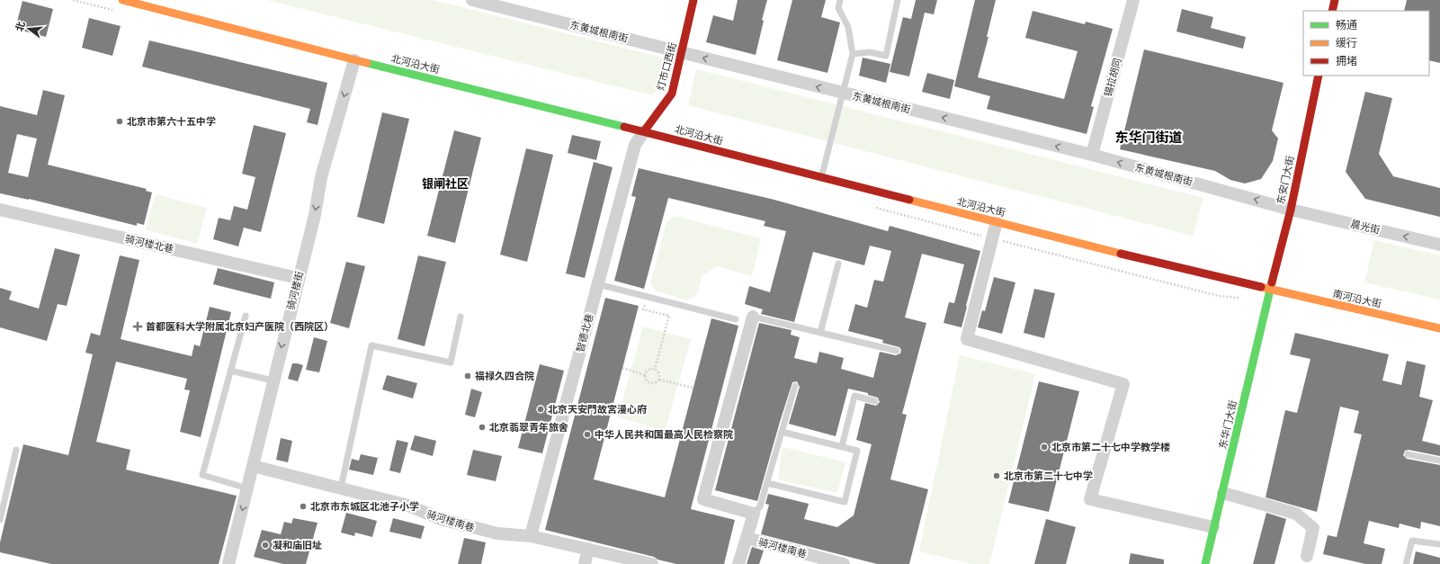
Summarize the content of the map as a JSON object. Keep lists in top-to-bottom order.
{
  "streets": {
    "main road": [
      "北河沿大街",
      "灯市口西街",
      "东安门大街",
      "南河沿大街",
      "东华门大街"
    ],
    "street": [
      "东黄城根南街",
      "锡拉胡同",
      "晨光街",
      "骑河楼北巷",
      "骑河楼街",
      "智德北巷",
      "骑河楼南巷"
    ]
  },
  "crossings": [
    ["东黄城根南街", "灯市口西街"],
    ["东黄城根南街", "锡拉胡同"],
    ["东黄城根南街", "东安门大街"],
    ["东黄城根南街", "晨光街"],
    ["北河沿大街", "灯市口西街"],
    ["北河沿大街", "东安门大街"],
    ["北河沿大街", "骑河楼街"],
    ["北河沿大街", "南河沿大街"],
    ["北河沿大街", "智德北巷"],
    ["北河沿大街", "东华门大街"],
    ["灯市口西街", "智德北巷"],
    ["东安门大街", "晨光街"],
    ["东安门大街", "南河沿大街"],
    ["东安门大街", "东华门大街"],
    ["骑河楼北巷", "骑河楼街"],
    ["骑河楼街", "骑河楼南巷"],
    ["南河沿大街", "东华门大街"],
    ["智德北巷", "骑河楼南巷"]
  ],
  "one_way": ["东黄城根南街", "晨光街", "骑河楼街"],
  "districts": ["东华门街道", "银闸社区"],
  "places": {
    "other": [
      "北京市第六十五中学",
      "福禄久四合院",
      "北京天安門故宮漫心府",
      "北京翡翠青年旅舍",
      "中华人民共和国最高人民检察院",
      "北京市第二十七中学教学楼",
      "北京市第二十七中学",
      "北京市东城区北池子小学",
      "凝和庙旧址"
    ],
    "health": ["首都医科大学附属北京妇产医院（西院区）"]
  },
  "legend": ["畅通", "缓行", "拥堵"],
  "north": "left"
}
